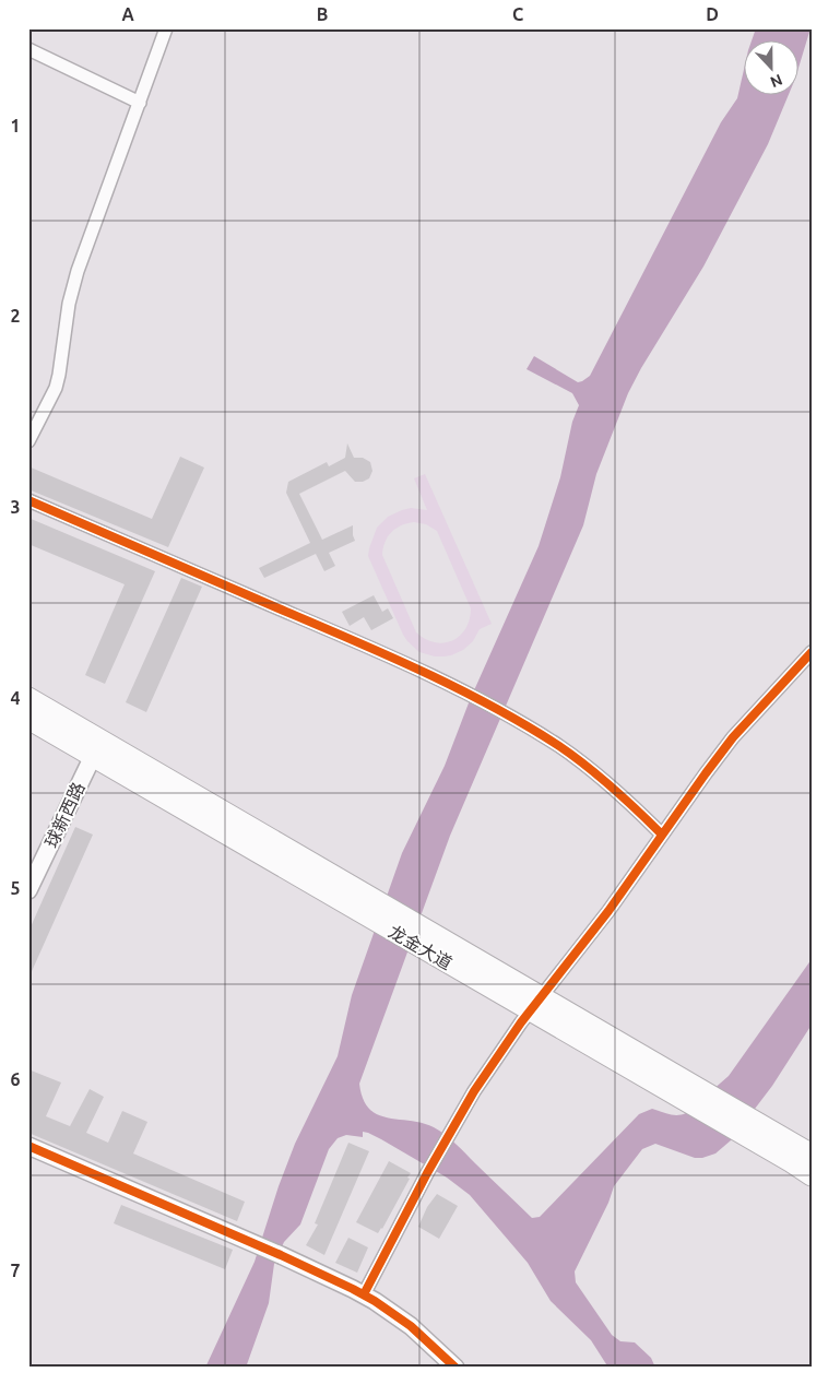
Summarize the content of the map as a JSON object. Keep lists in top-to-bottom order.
{
  "streets": {
    "main road": ["龙金大道"],
    "street": ["球新西路"]
  },
  "crossings": [
    ["球新西路", "龙金大道"]
  ],
  "north": "bottom",
  "grid": {
    "columns": [
      "A",
      "B",
      "C",
      "D"
    ],
    "rows": [
      "1",
      "2",
      "3",
      "4",
      "5",
      "6",
      "7"
    ]
  }
}
